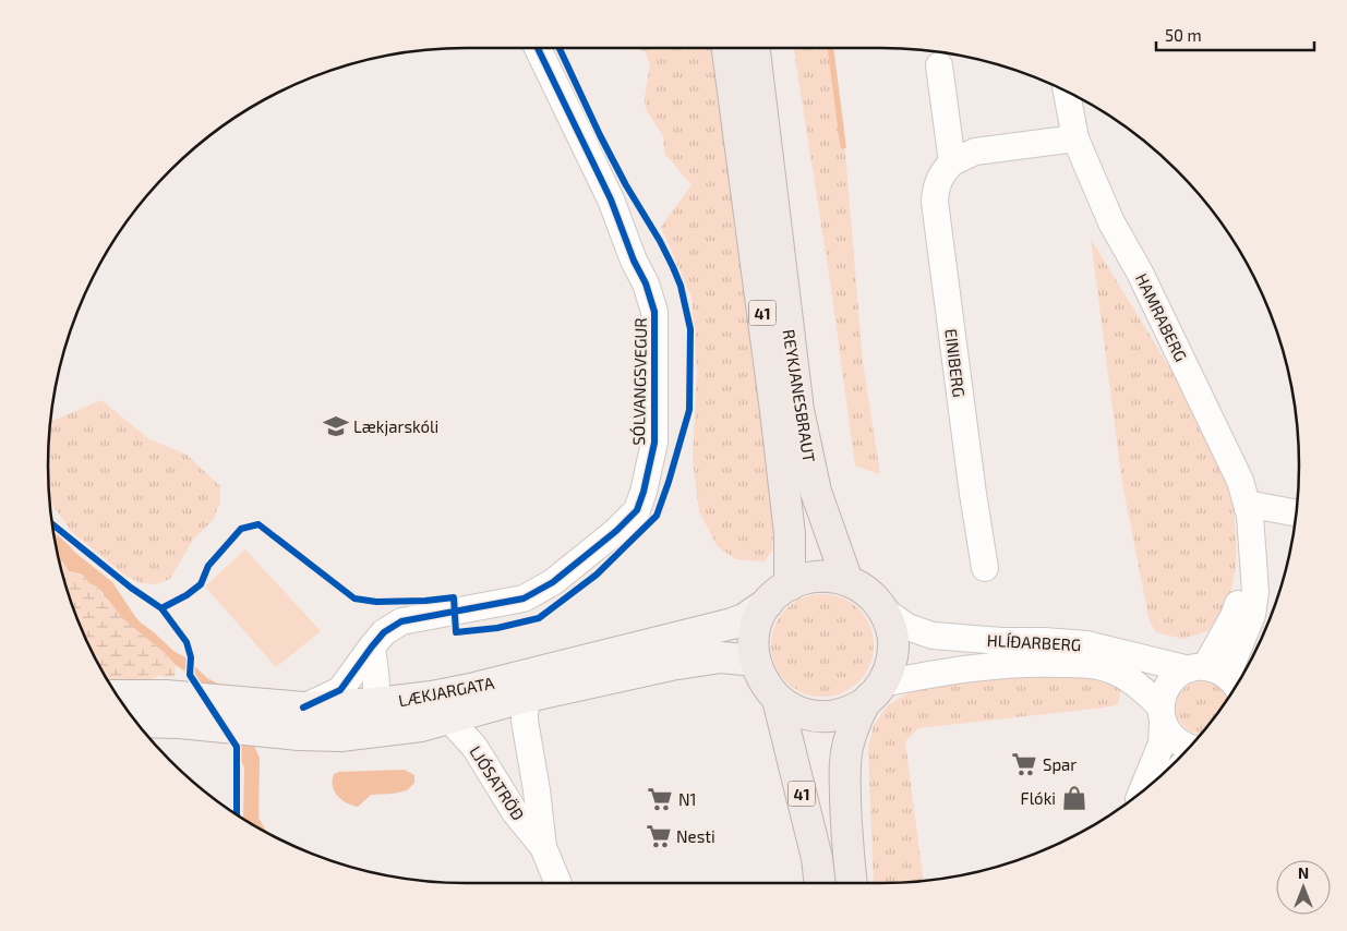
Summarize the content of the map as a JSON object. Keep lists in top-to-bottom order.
{
  "streets": {
    "highway": ["41", "REYKJANESBRAUT"],
    "main road": ["LÆKJARGATA"],
    "street": [
      "HAMRABERG",
      "EINIBERG",
      "SÓLVANGSVEGUR",
      "HLÍÐARBERG",
      "LJÓSATRÖÐ"
    ]
  },
  "crossings": [
    ["41", "REYKJANESBRAUT"],
    ["41", "HLÍÐARBERG"],
    ["41", "LÆKJARGATA"],
    ["HAMRABERG", "EINIBERG"],
    ["HAMRABERG", "HLÍÐARBERG"],
    ["SÓLVANGSVEGUR", "LÆKJARGATA"],
    ["REYKJANESBRAUT", "HLÍÐARBERG"],
    ["REYKJANESBRAUT", "LÆKJARGATA"],
    ["HLÍÐARBERG", "LÆKJARGATA"],
    ["LÆKJARGATA", "LJÓSATRÖÐ"]
  ],
  "places": {
    "school or university": ["Lækjarskóli"],
    "supermarket": ["Spar", "N1", "Nesti"],
    "shop": ["Flóki"]
  },
  "scale_bar": "50 m",
  "north": "top"
}
